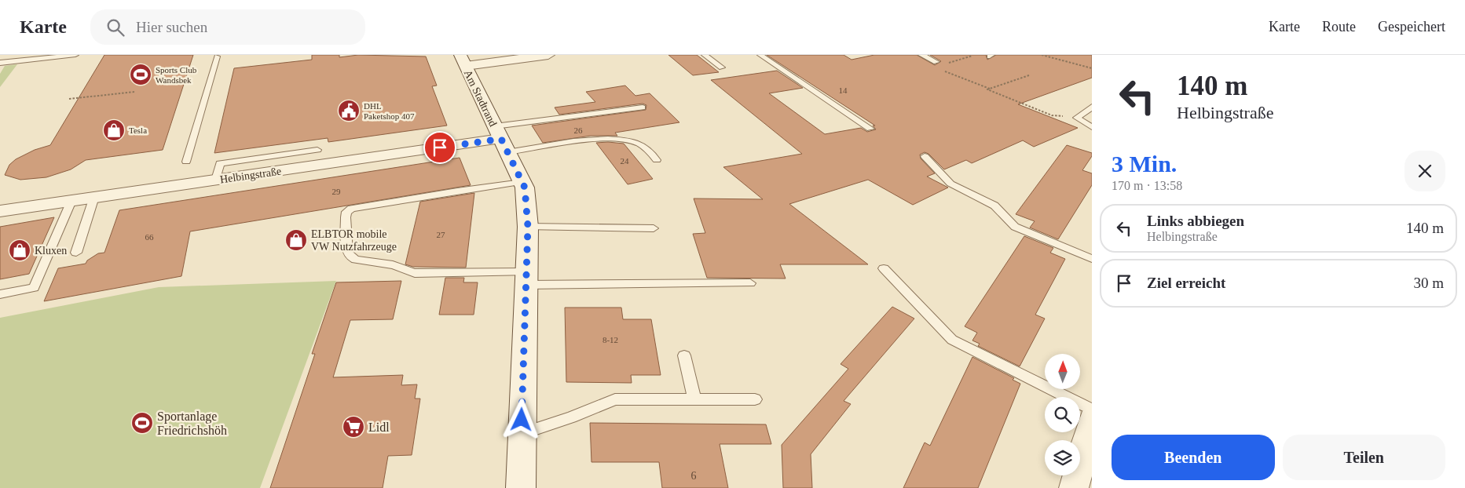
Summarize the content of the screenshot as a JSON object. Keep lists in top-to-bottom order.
{
  "streets": {
    "street": ["Am Stadtrand", "Helbingstraße"]
  },
  "crossings": [
    ["Am Stadtrand", "Helbingstraße"]
  ],
  "places": {
    "sports": ["Sports Club Wandsbek", "Sportanlage Friedrichshöh"],
    "public building": ["DHL Paketshop 407"],
    "shop": ["Tesla", "ELBTOR mobile VW Nutzfahrzeuge", "Kluxen"],
    "supermarket": ["Lidl"]
  },
  "house_numbers": [
    "14",
    "26",
    "24",
    "29",
    "27",
    "66",
    "8-12",
    "6"
  ],
  "north": "top",
  "page": {
    "header": "Karte",
    "search": "Hier suchen",
    "nav": ["Karte", "Route", "Gespeichert"],
    "turn": ["140 m", "Helbingstraße"],
    "heading": ["3 Min.", "170 m · 13:58"],
    "list": [
      {
        "name": "Links abbiegen",
        "note": "Helbingstraße",
        "value": "140 m"
      },
      {
        "name": "Ziel erreicht",
        "value": "30 m"
      }
    ],
    "buttons": ["Beenden", "Teilen"]
  }
}
